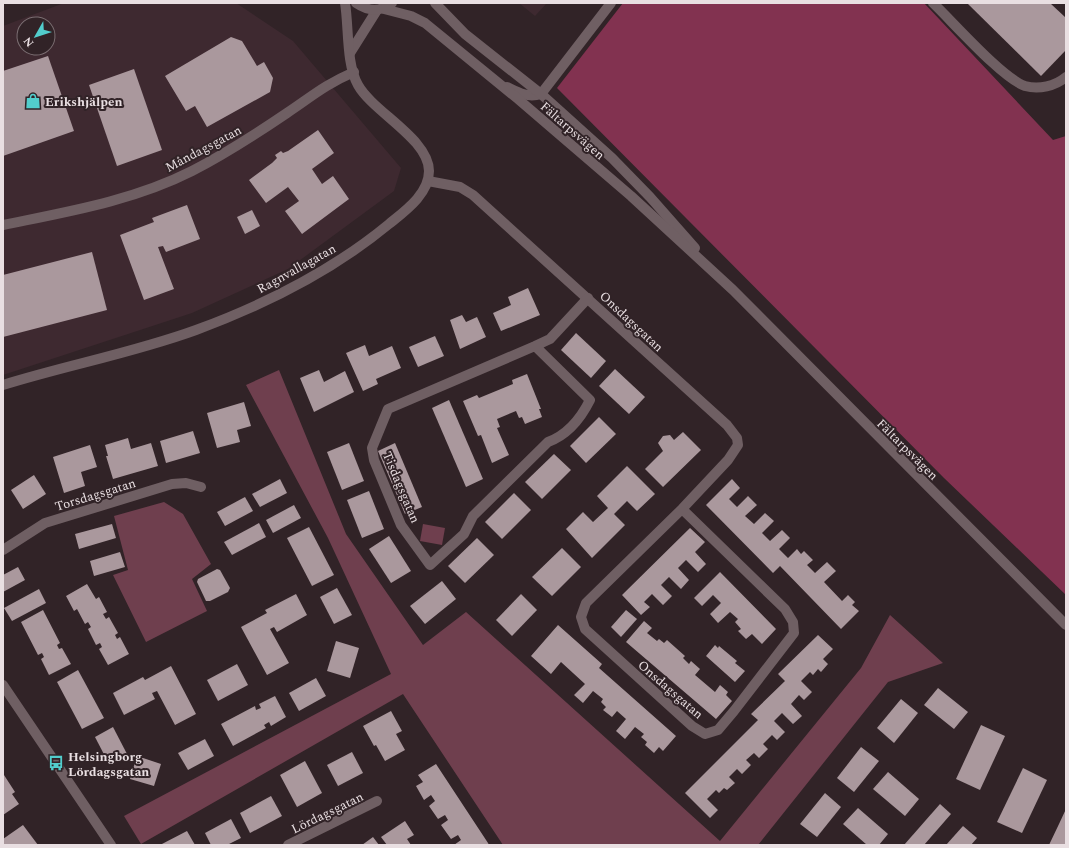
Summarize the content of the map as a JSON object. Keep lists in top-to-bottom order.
{
  "streets": {
    "street": [
      "Fältarpsvägen",
      "Måndagsgatan",
      "Ragnvallagatan",
      "Onsdagsgatan",
      "Tisdagsgatan",
      "Torsdagsgatan",
      "Lördagsgatan"
    ]
  },
  "crossings": [
    ["Ragnvallagatan", "Onsdagsgatan"],
    ["Onsdagsgatan", "Tisdagsgatan"]
  ],
  "places": {
    "shop": ["Erikshjälpen"],
    "bus stop": ["Helsingborg Lördagsgatan"]
  },
  "north": "bottom left"
}
